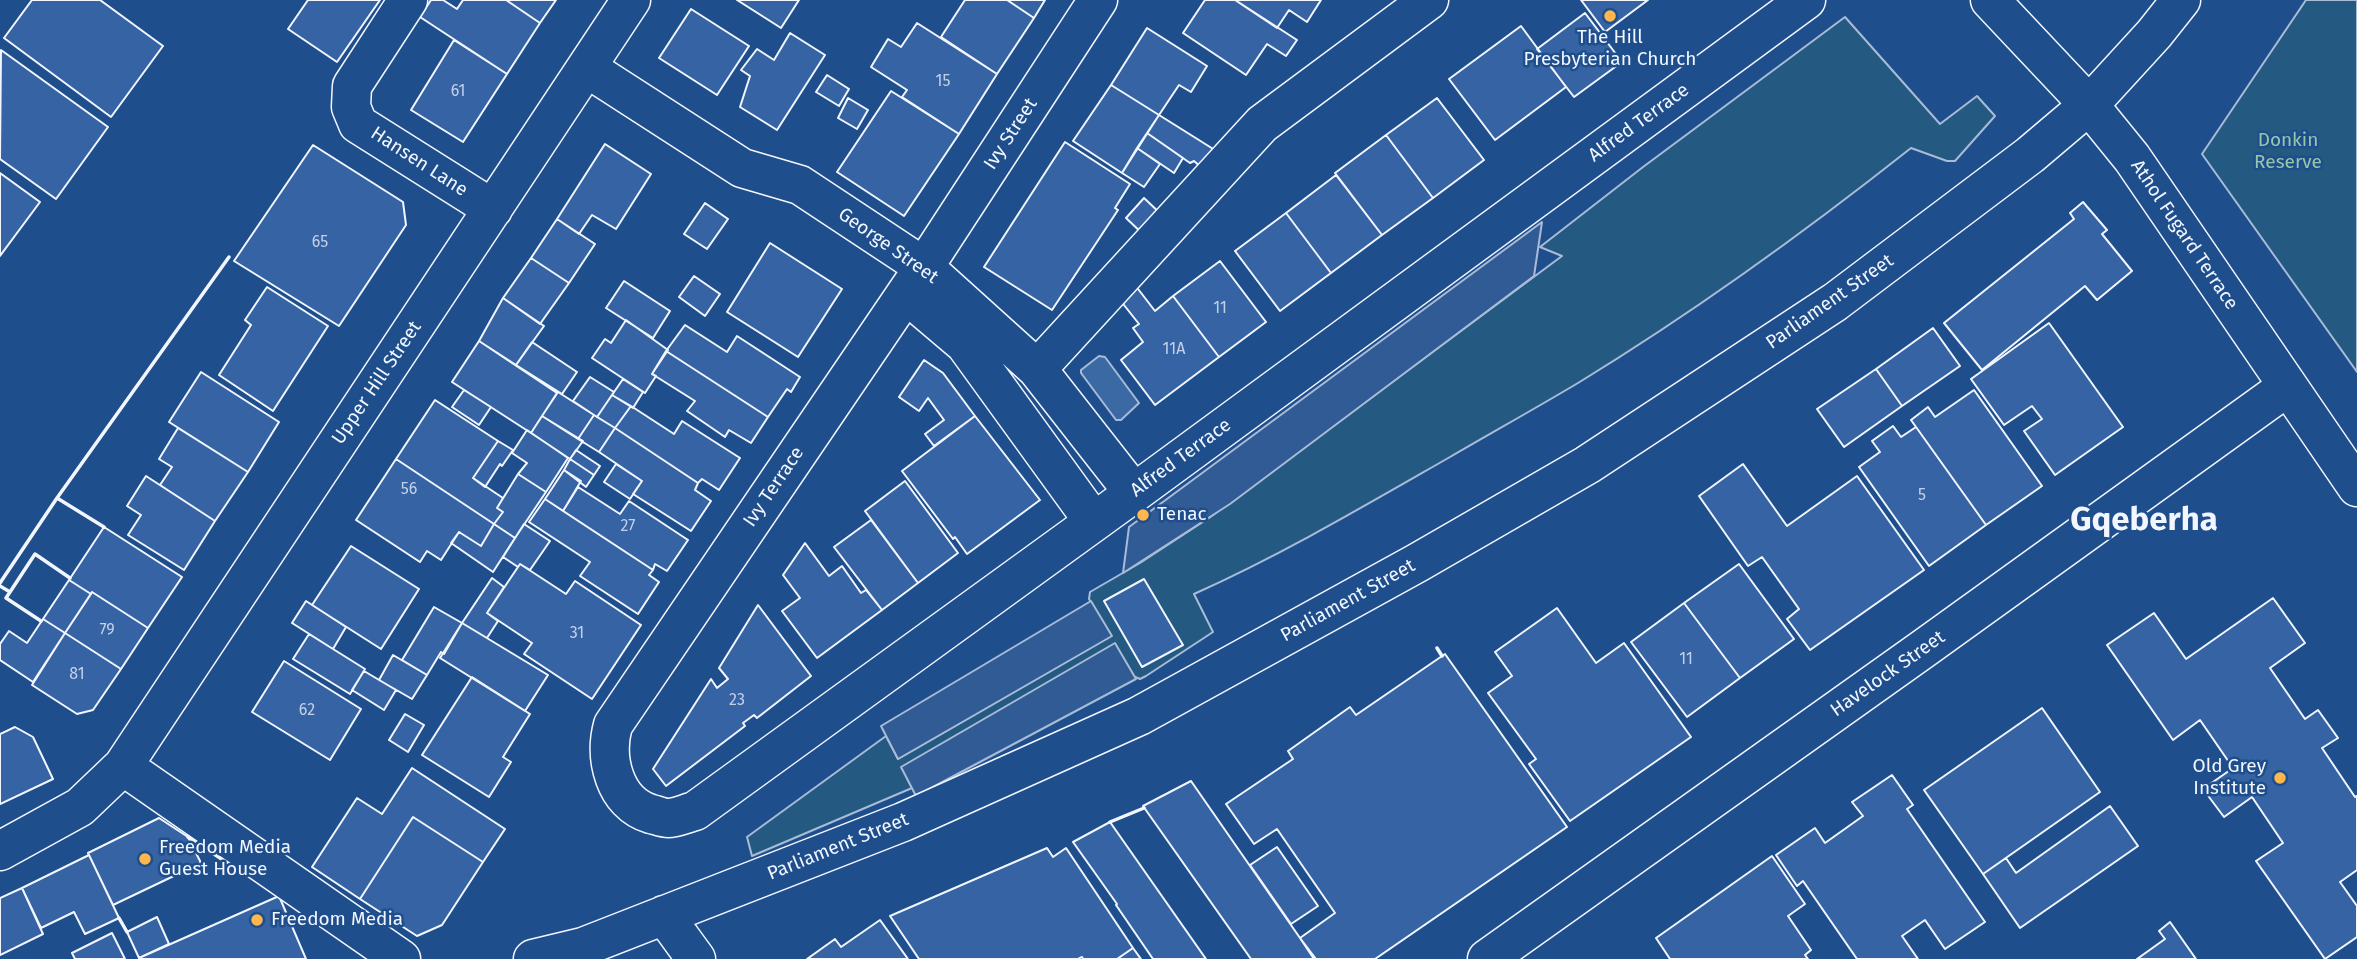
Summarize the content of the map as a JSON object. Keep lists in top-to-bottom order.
{
  "streets": {
    "street": [
      "Alfred Terrace",
      "Ivy Street",
      "Hansen Lane",
      "Athol Fugard Terrace",
      "George Street",
      "Parliament Street",
      "Upper Hill Street",
      "Ivy Terrace",
      "Havelock Street"
    ]
  },
  "crossings": [
    ["Alfred Terrace", "George Street"],
    ["Alfred Terrace", "Ivy Terrace"],
    ["Ivy Street", "George Street"],
    ["Ivy Street", "Ivy Terrace"],
    ["Hansen Lane", "Upper Hill Street"],
    ["Athol Fugard Terrace", "Parliament Street"],
    ["Athol Fugard Terrace", "Havelock Street"],
    ["George Street", "Upper Hill Street"],
    ["George Street", "Ivy Terrace"]
  ],
  "districts": ["Gqeberha"],
  "parks": ["Donkin Reserve"],
  "places": [
    "The Hill Presbyterian Church",
    "Tenac",
    "Old Grey Institute",
    "Freedom Media Guest House",
    "Freedom Media"
  ],
  "house_numbers": [
    "15",
    "61",
    "65",
    "11",
    "11A",
    "56",
    "5",
    "27",
    "79",
    "31",
    "11",
    "81",
    "23",
    "62"
  ]
}
